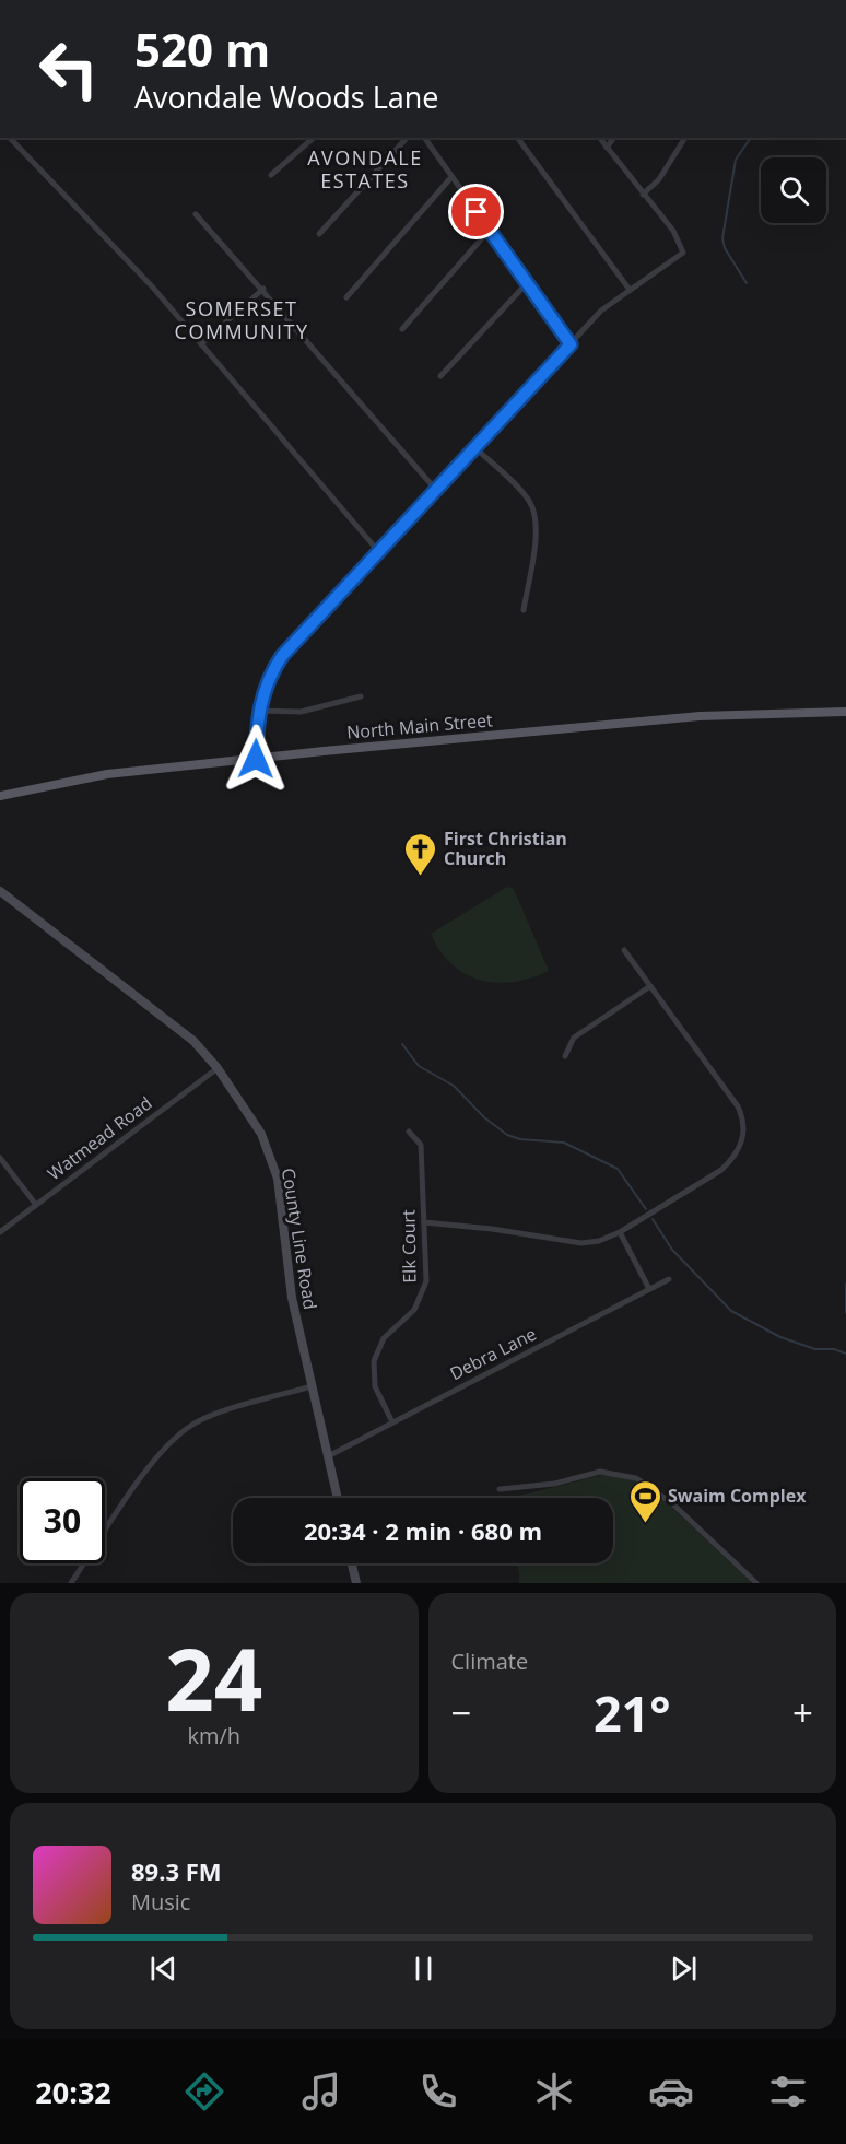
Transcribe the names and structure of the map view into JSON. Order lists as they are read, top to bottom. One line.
{"streets":{"main road":["North Main Street"],"street":["Watmead Road","County Line Road","Elk Court","Debra Lane"]},"crossings":[["Watmead Road","County Line Road"],["County Line Road","Debra Lane"],["Elk Court","Debra Lane"]],"districts":["AVONDALE ESTATES","SOMERSET COMMUNITY"],"places":{"church":["First Christian Church"],"sports":["Swaim Complex"]},"page":{"turn":["520 m","Avondale Woods Lane"],"limit":"30","trip":"20:34 · 2 min · 680 m","tile":[["24","km/h"],"Climate"],"heat":["−","21°","+"],"song":["89.3 FM","Music"],"tabs":"20:32"}}
